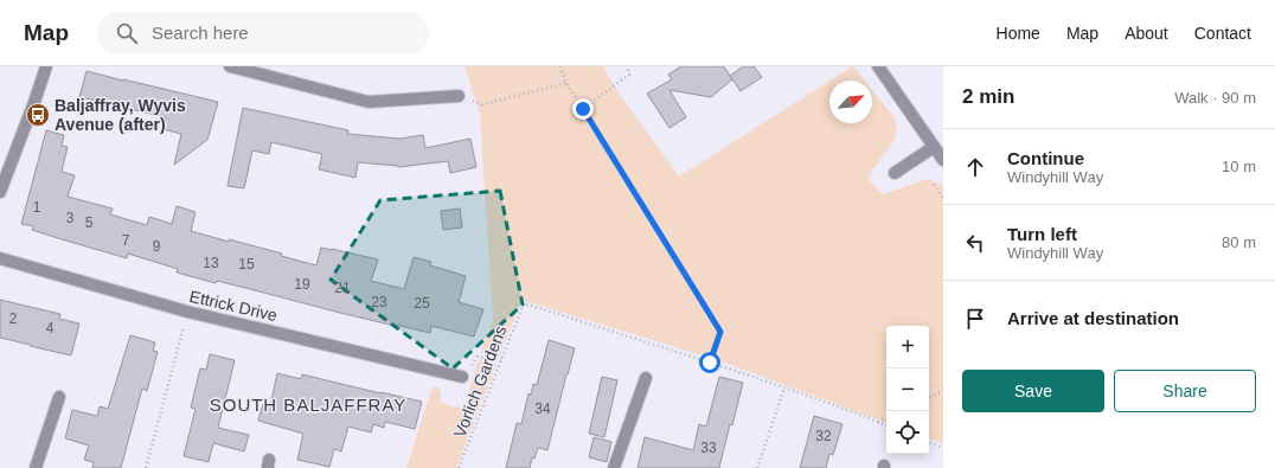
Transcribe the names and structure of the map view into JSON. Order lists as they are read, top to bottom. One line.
{"streets":{"street":["Ettrick Drive"],"path":["Vorlich Gardens"]},"districts":["SOUTH BALJAFFRAY"],"places":{"bus stop":["Baljaffray, Wyvis Avenue (after)"]},"house_numbers":["1","3","5","7","9","13","15","19","21","23","25","2","4","34","32","33"],"north":"top right","page":{"header":"Map","search":"Search here","nav":["Home","Map","About","Contact"],"heading":["2 min","Walk · 90 m"],"list":[["Continue","Windyhill Way","10 m"],["Turn left","Windyhill Way","80 m"],"Arrive at destination"],"map_buttons":["+","−"],"buttons":["Save","Share"]}}
